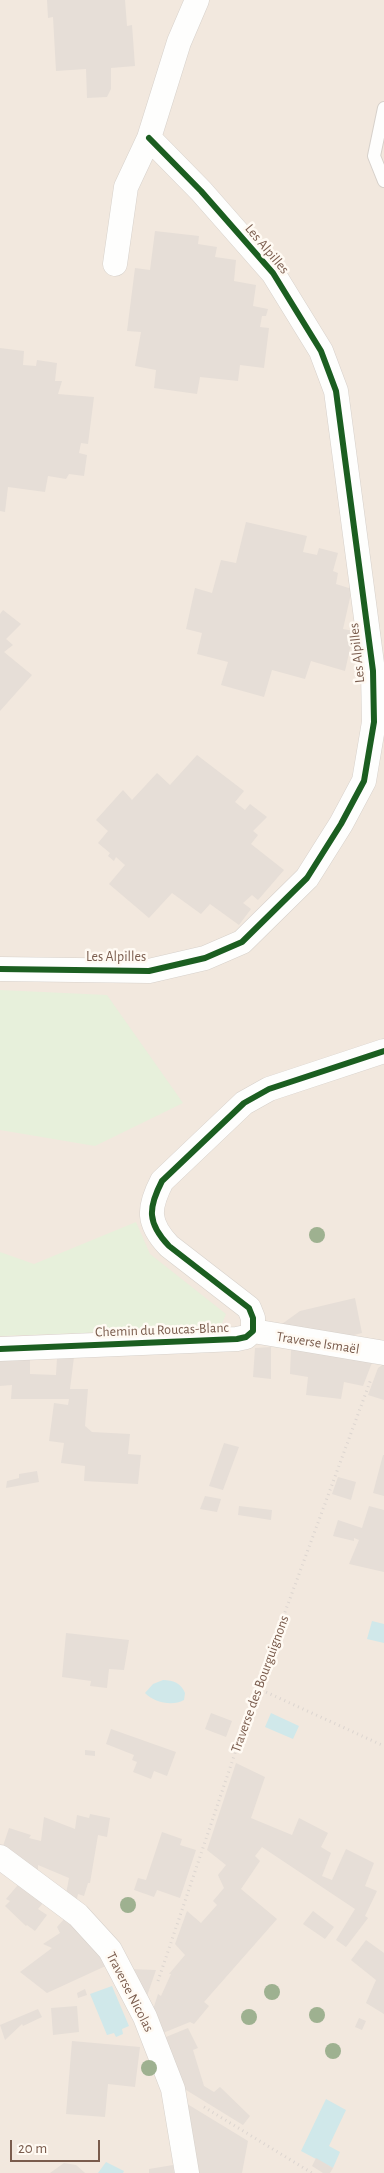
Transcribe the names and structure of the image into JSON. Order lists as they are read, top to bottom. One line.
{"streets":{"street":["Les Alpilles","Chemin du Roucas-Blanc","Traverse Ismaël","Traverse Nicolas"],"path":["Traverse des Bourguignons"]},"crossings":[["Chemin du Roucas-Blanc","Traverse Ismaël"],["Traverse Ismaël","Traverse des Bourguignons"],["Traverse des Bourguignons","Traverse Nicolas"]],"scale_bar":"20 m"}
